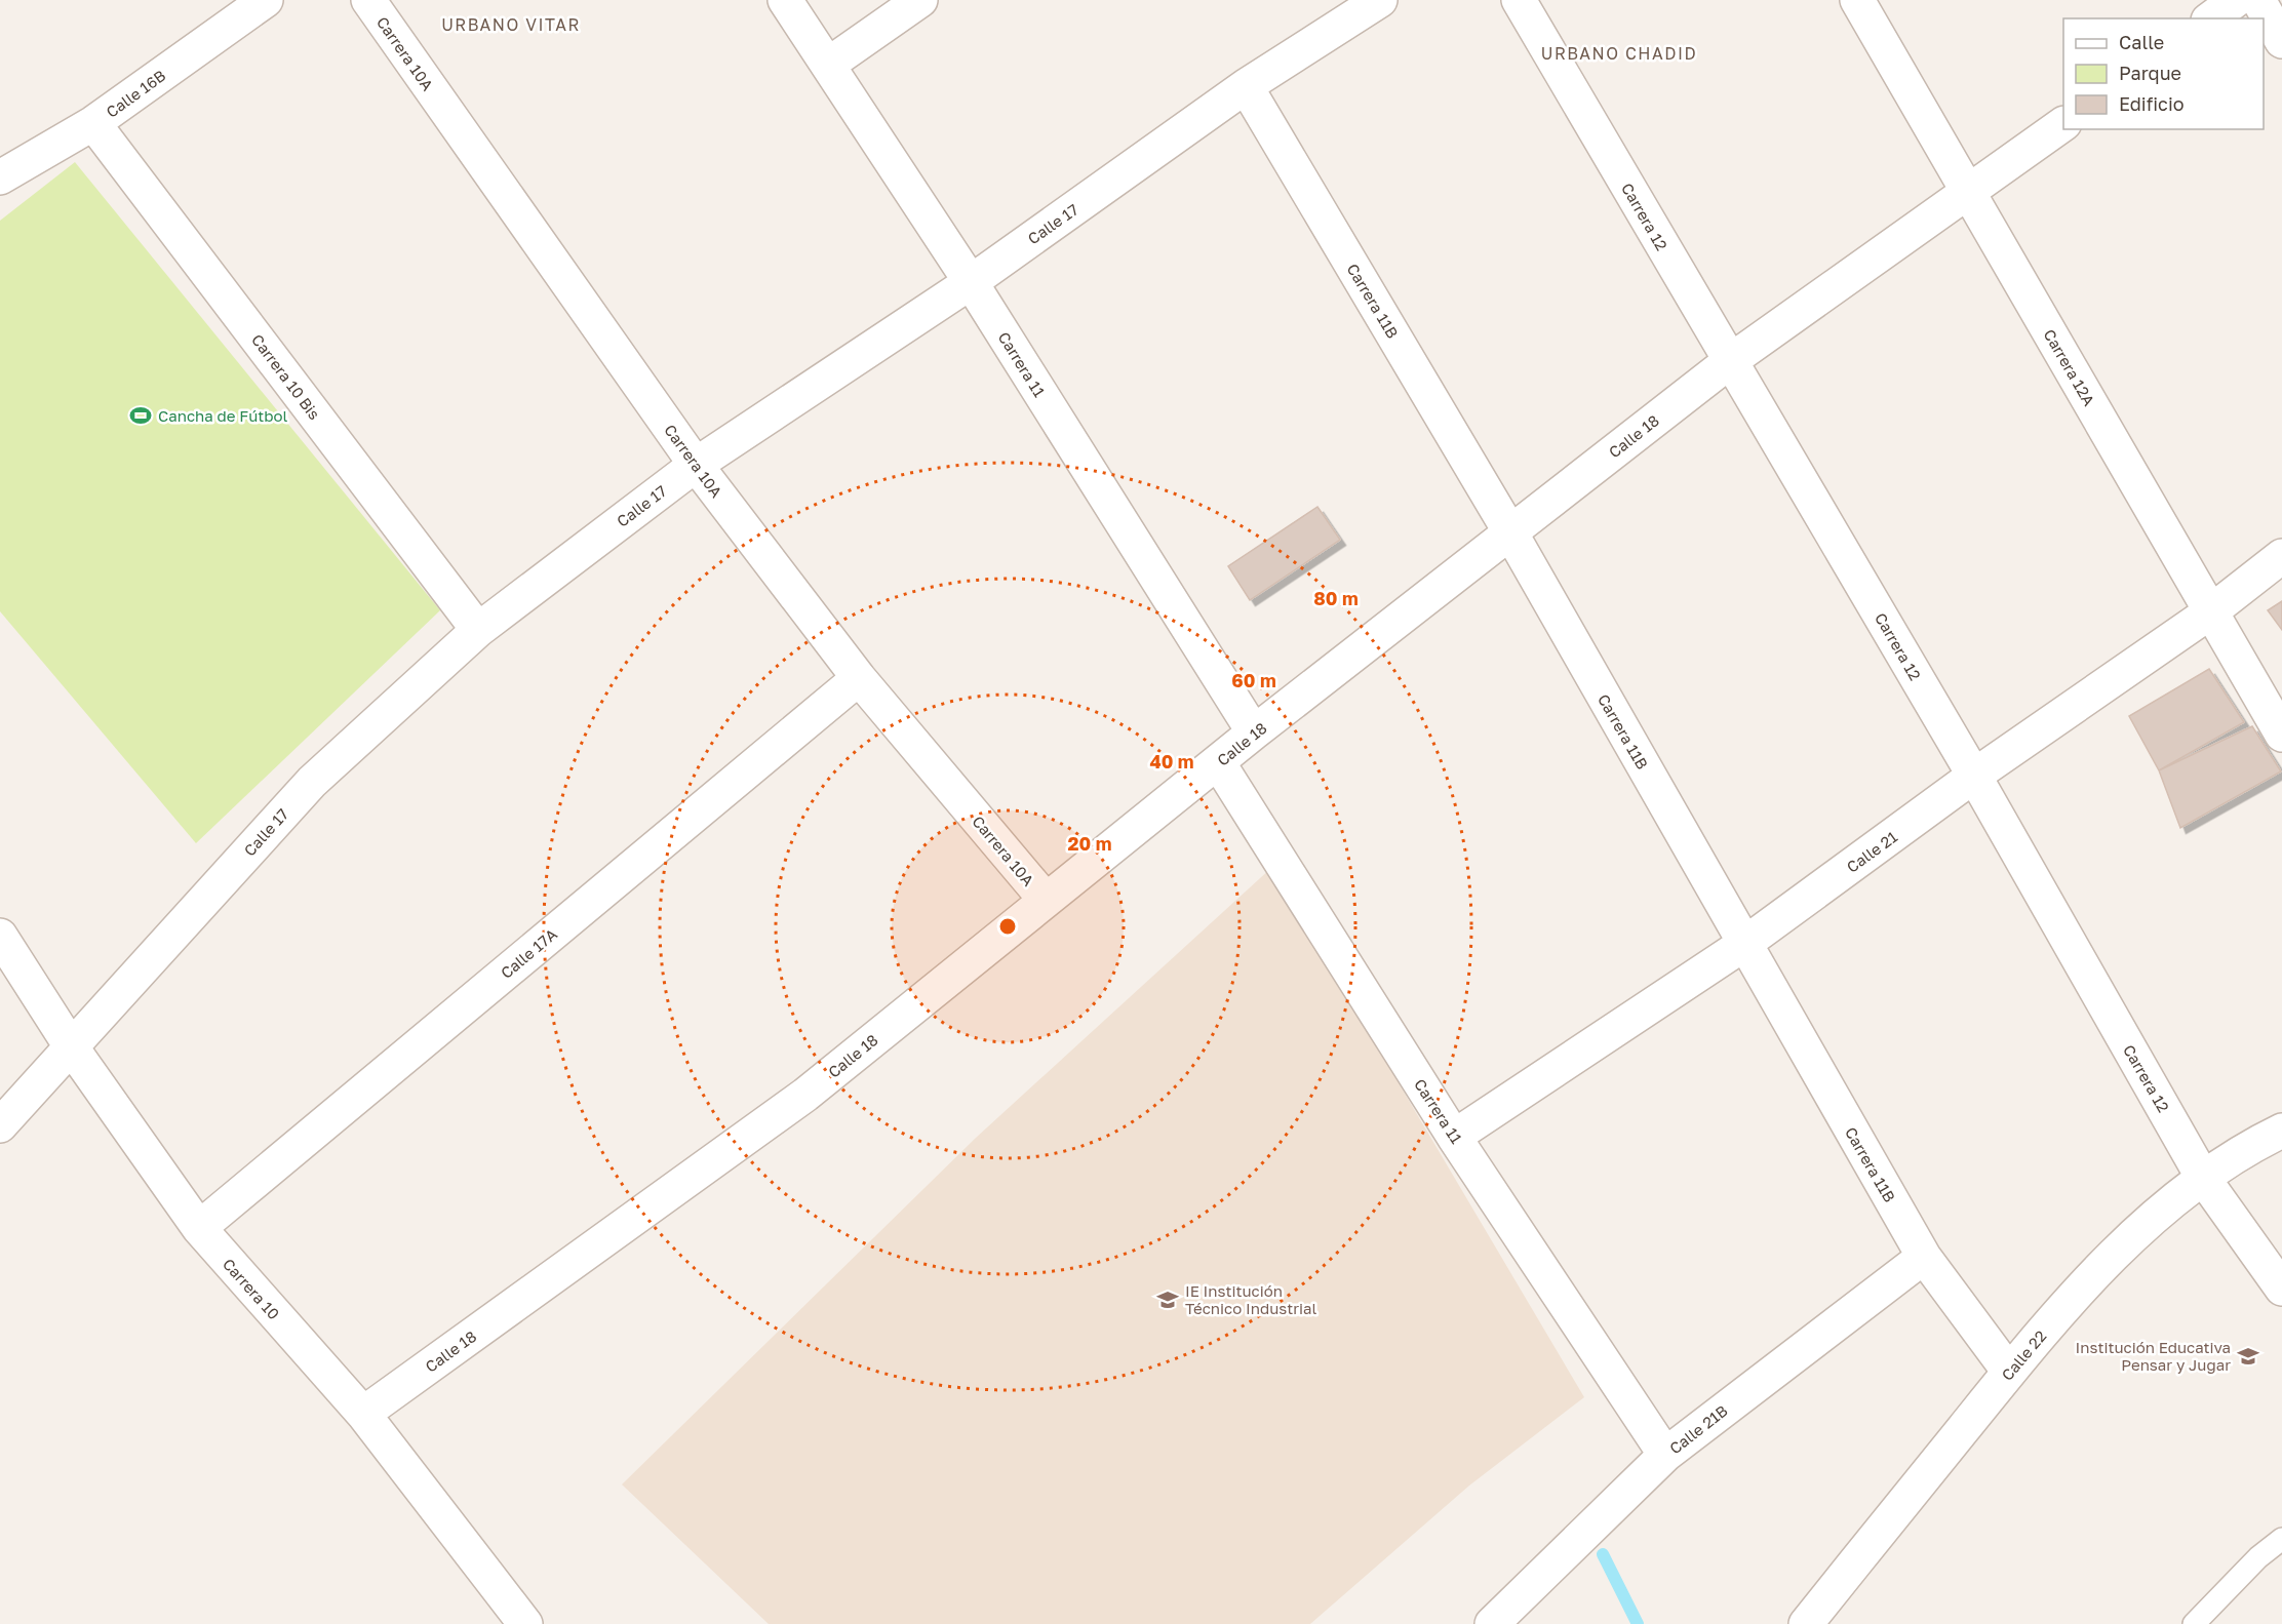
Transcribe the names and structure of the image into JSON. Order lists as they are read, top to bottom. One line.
{"streets":{"street":["Carrera 10A","Calle 16B","Carrera 12","Calle 17","Carrera 11B","Carrera 11","Carrera 12A","Carrera 10 Bis","Calle 18","Calle 21","Calle 17A","Carrera 10","Calle 22","Calle 21B"]},"crossings":[["Carrera 10A","Calle 17"],["Carrera 10A","Calle 18"],["Carrera 10A","Calle 17A"],["Calle 16B","Carrera 10 Bis"],["Carrera 12","Calle 18"],["Carrera 12","Calle 21"],["Carrera 12","Calle 22"],["Calle 17","Carrera 11B"],["Calle 17","Carrera 11"],["Calle 17","Carrera 10 Bis"],["Calle 17","Carrera 10"],["Carrera 11B","Calle 18"],["Carrera 11B","Calle 21"],["Carrera 11B","Calle 22"],["Carrera 11B","Calle 21B"],["Carrera 11","Calle 18"],["Carrera 11","Calle 21"],["Carrera 11","Calle 21B"],["Carrera 12A","Calle 18"],["Carrera 12A","Calle 21"],["Calle 18","Carrera 10"],["Calle 17A","Carrera 10"]],"districts":["URBANO VITAR","URBANO CHADID"],"places":{"sports":["Cancha de Fútbol"],"school or university":["IE Institución Técnico Industrial","Institución Educativa Pensar y Jugar"]},"legend":["Calle","Parque","Edificio"],"rings":["80 m","60 m","40 m","20 m"]}
